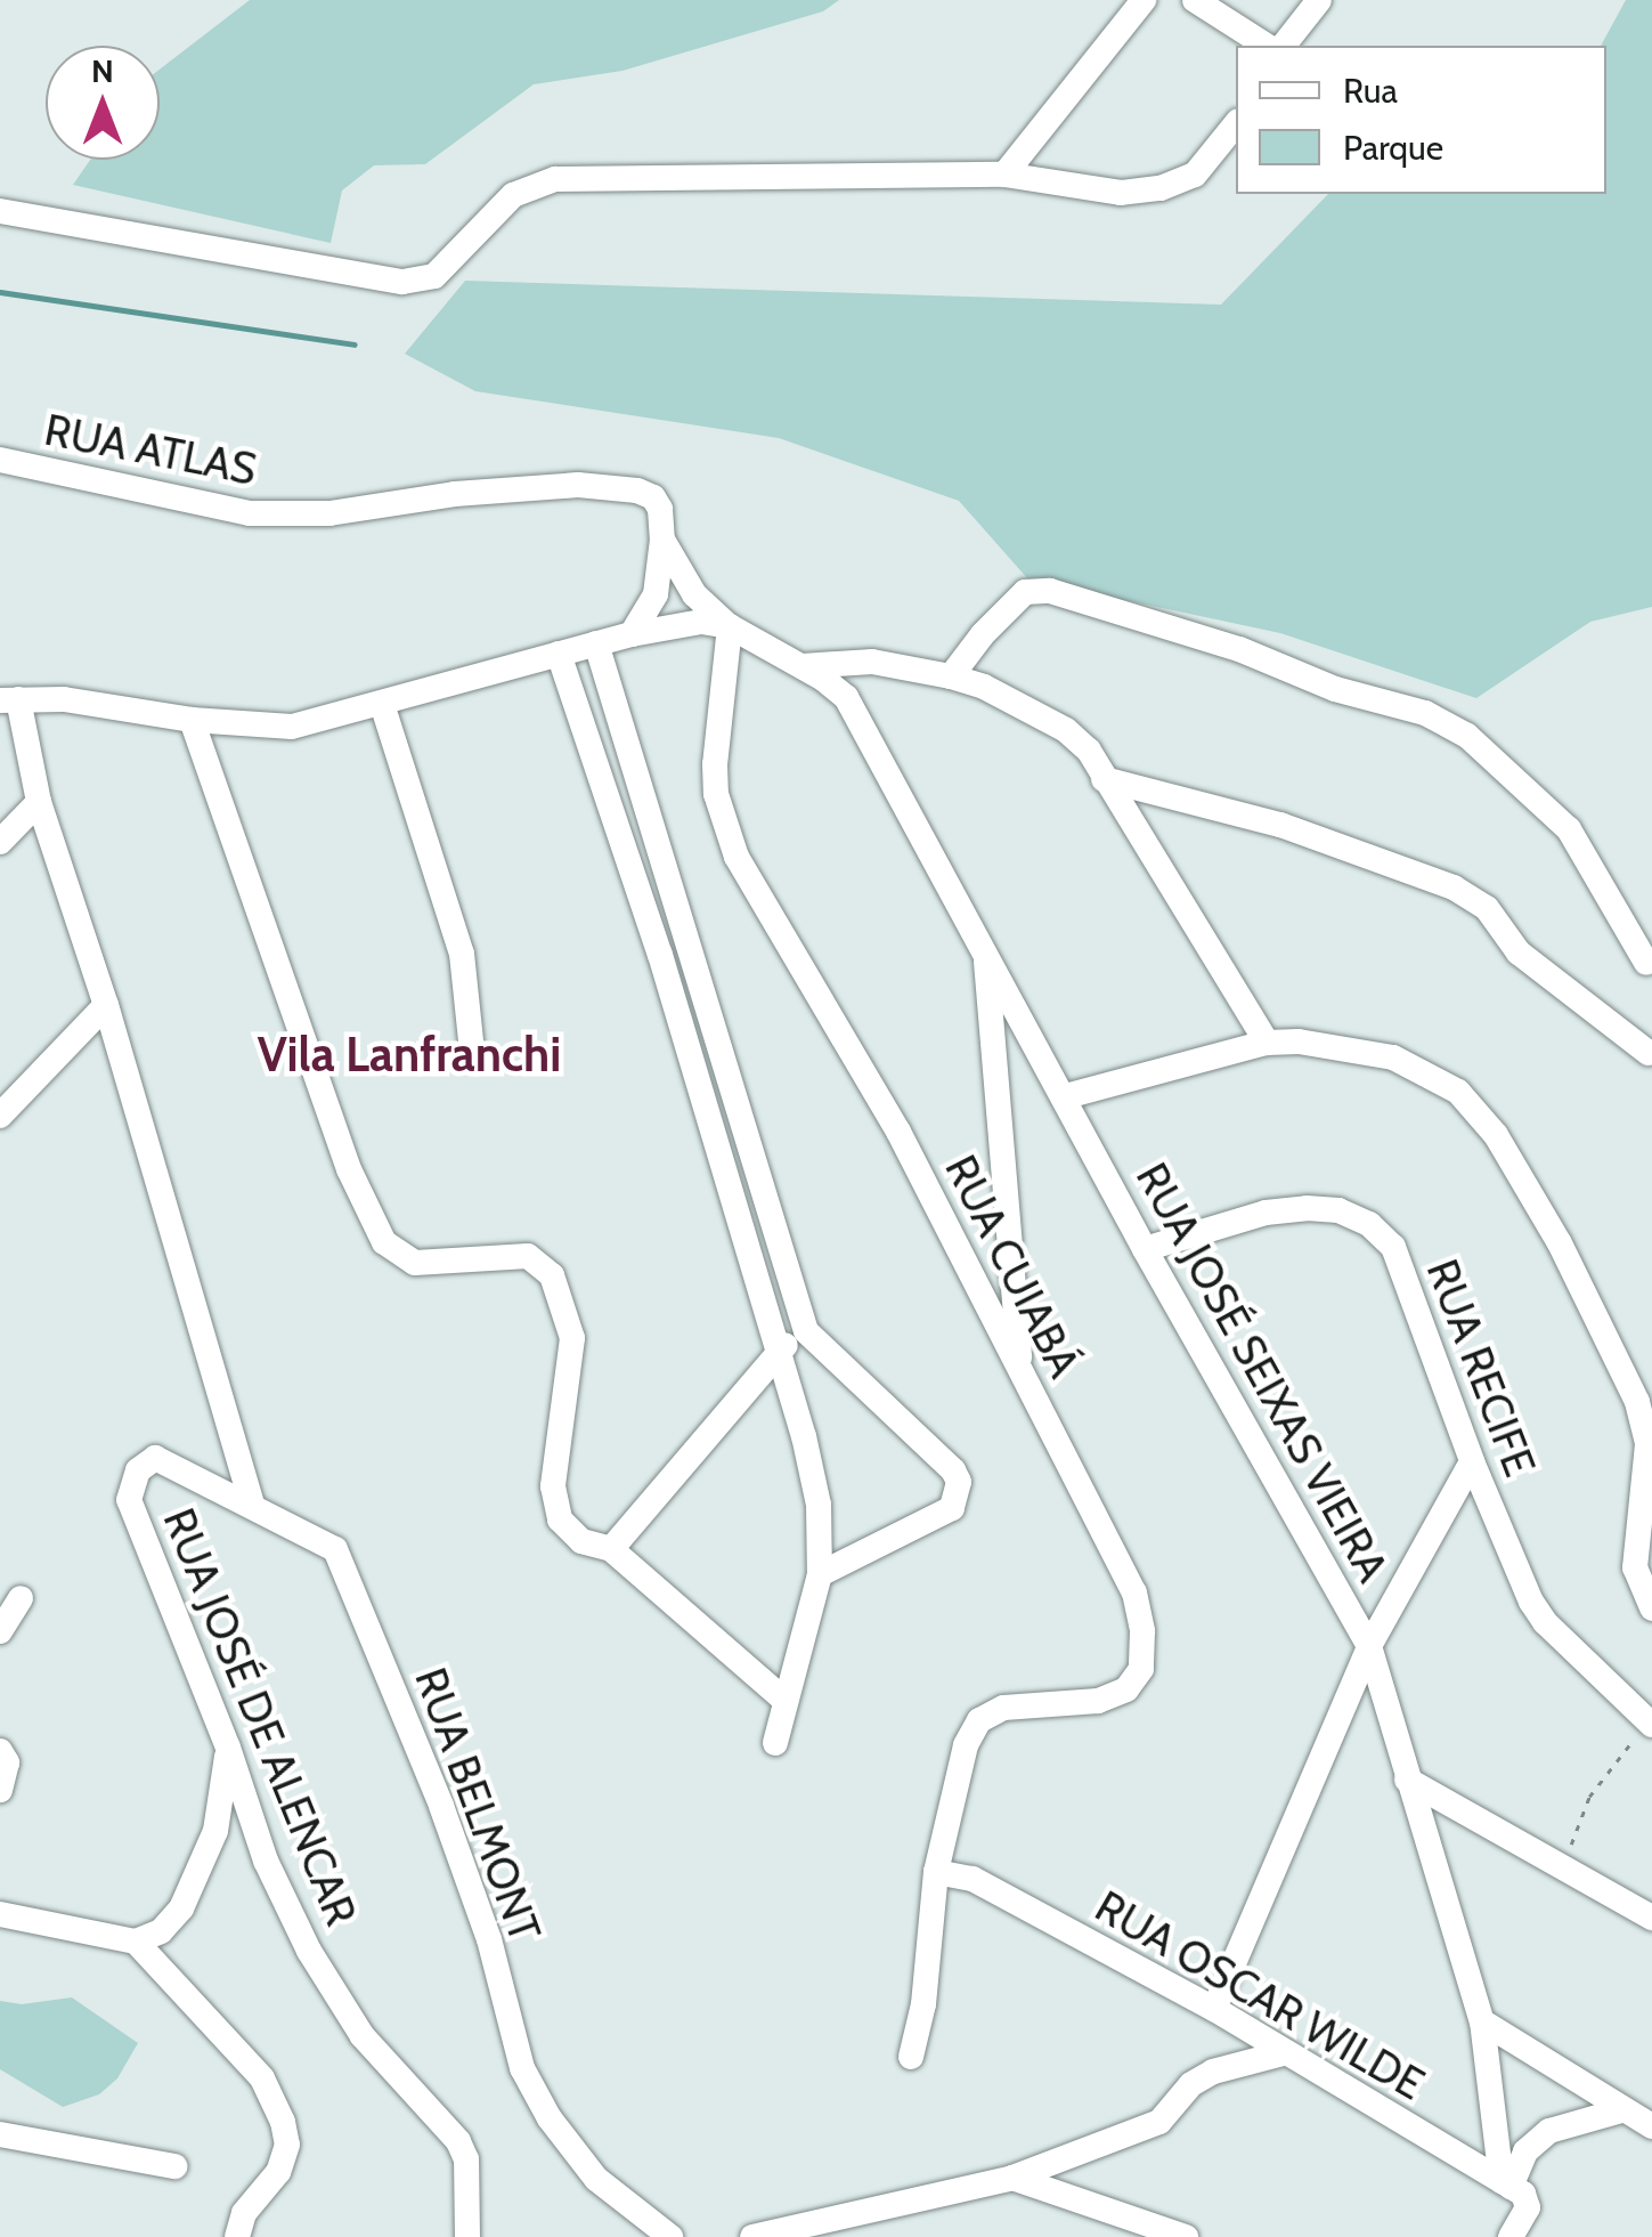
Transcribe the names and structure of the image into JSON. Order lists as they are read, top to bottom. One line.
{"streets":{"street":["RUA ATLAS","RUA CUIABÁ","RUA RECIFE","RUA JOSÉ SEIXAS VIEIRA","RUA JOSÉ DE ALENCAR","RUA BELMONT","RUA OSCAR WILDE"]},"crossings":[["RUA CUIABÁ","RUA JOSÉ SEIXAS VIEIRA"],["RUA CUIABÁ","RUA OSCAR WILDE"],["RUA RECIFE","RUA JOSÉ SEIXAS VIEIRA"],["RUA JOSÉ SEIXAS VIEIRA","RUA OSCAR WILDE"],["RUA JOSÉ DE ALENCAR","RUA BELMONT"]],"districts":["Vila Lanfranchi"],"legend":["Rua","Parque"],"north":"top"}
